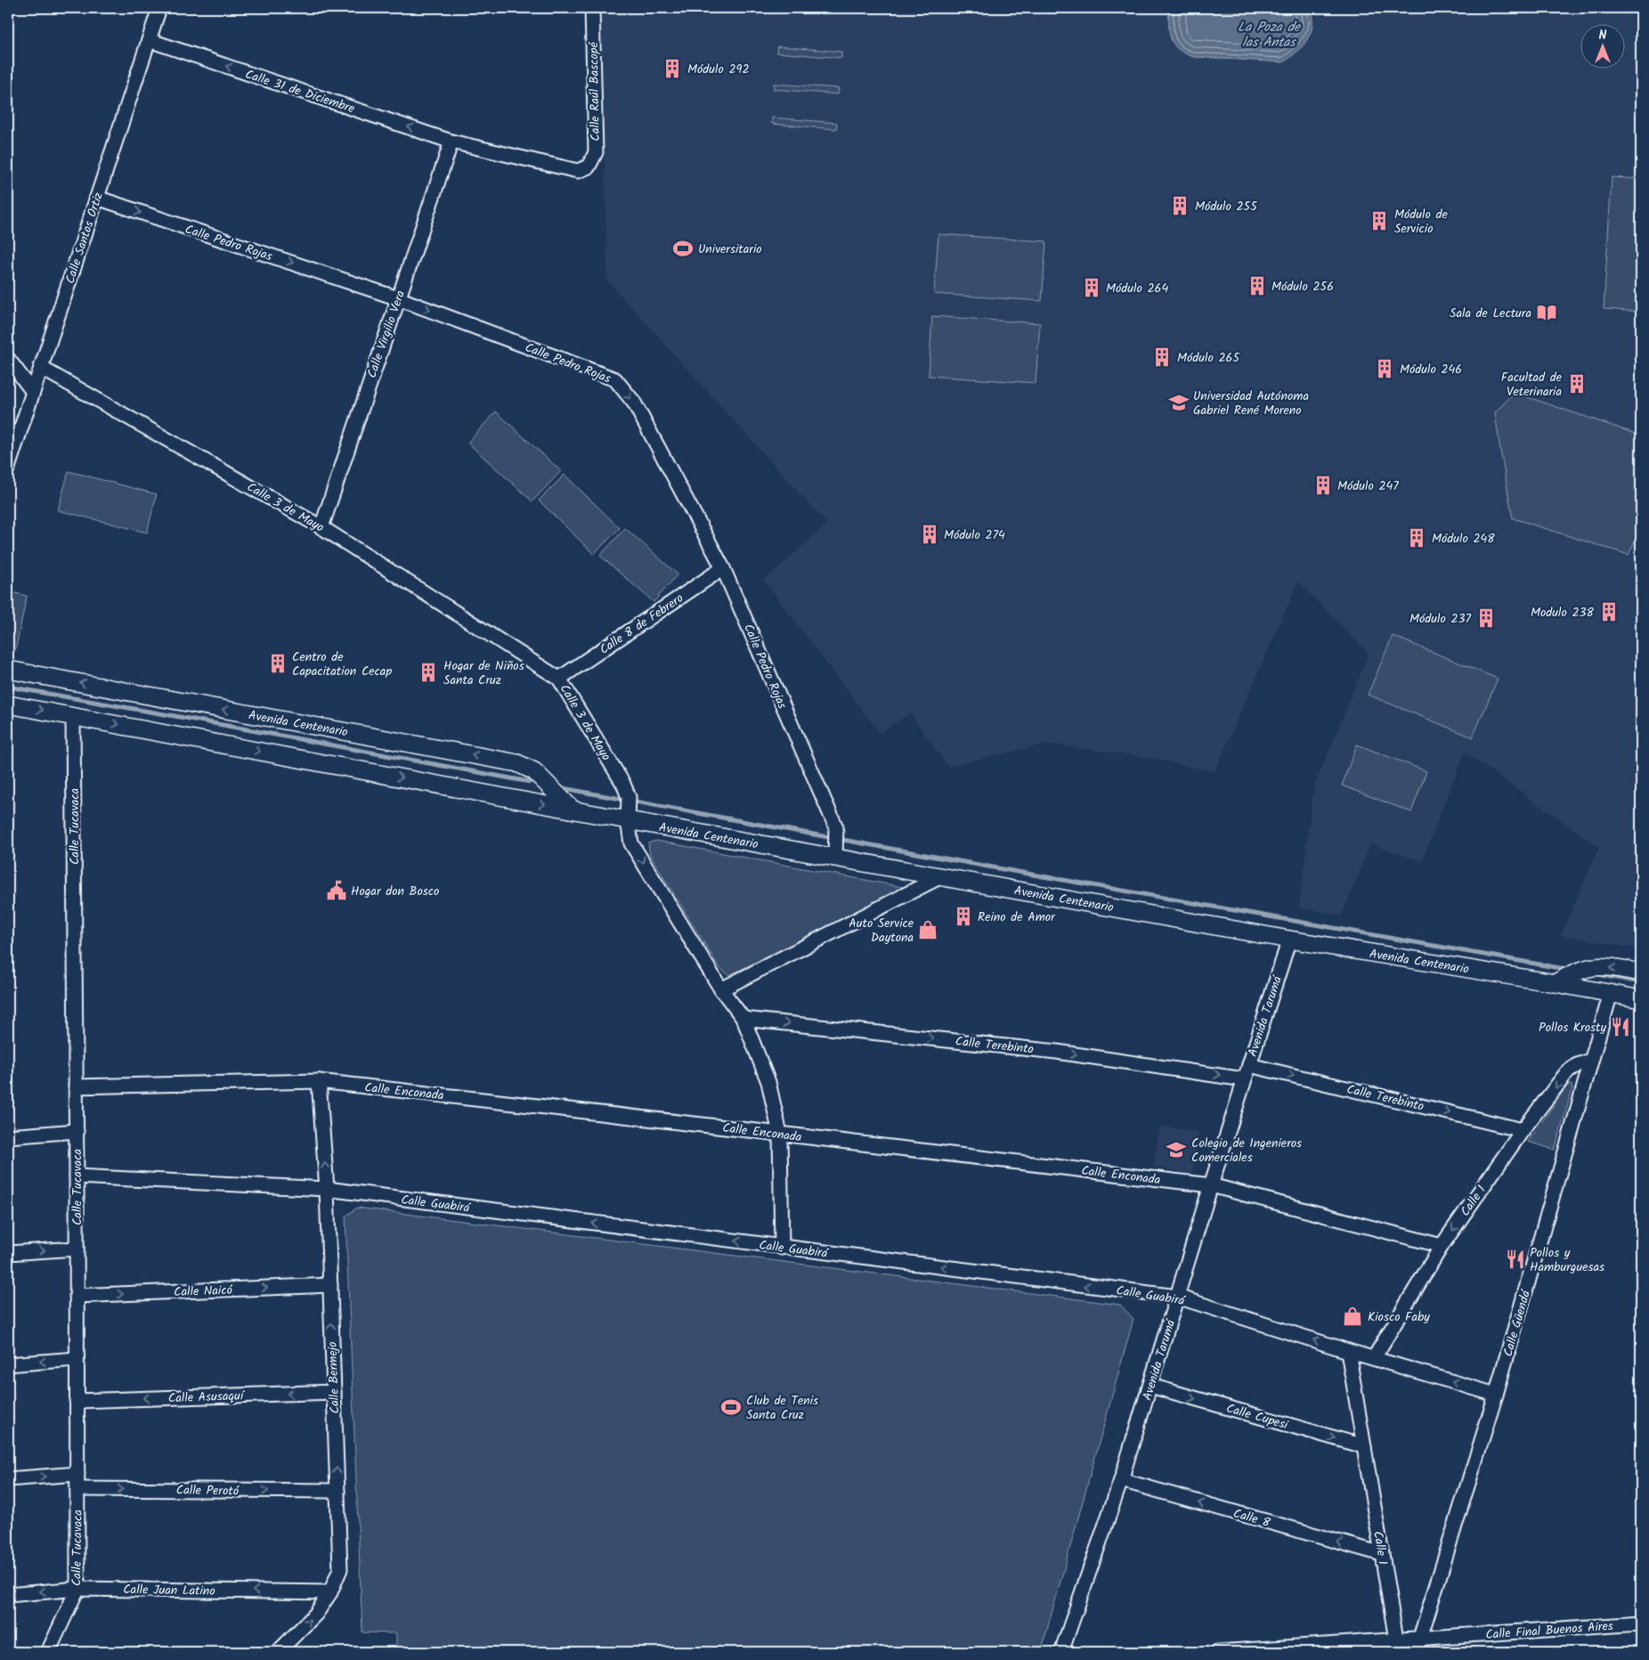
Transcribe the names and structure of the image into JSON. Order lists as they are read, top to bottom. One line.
{"streets":{"street":["Calle 31 de Diciembre","Calle Raúl Bascopé","Calle Santos Ortiz","Calle Pedro Rojas","Calle Virgilio Vera","Calle 3 de Mayo","Calle 8 de Febrero","Avenida Centenario","Calle Tucavaca","Avenida Tarumá","Calle Terebinto","Calle Enconada","Calle 1","Calle Guabirá","Calle Naicó","Calle Güendá","Calle Bermejo","Calle Asusaquí","Calle Cupesi","Calle Perotó","Calle 8","Calle Juan Latino","Calle Final Buenos Aires"]},"crossings":[["Calle 31 de Diciembre","Calle Raúl Bascopé"],["Calle 31 de Diciembre","Calle Santos Ortiz"],["Calle 31 de Diciembre","Calle Virgilio Vera"],["Calle Raúl Bascopé","Calle Virgilio Vera"],["Calle Santos Ortiz","Calle Pedro Rojas"],["Calle Santos Ortiz","Calle 3 de Mayo"],["Calle Pedro Rojas","Calle Virgilio Vera"],["Calle Pedro Rojas","Calle 8 de Febrero"],["Calle Pedro Rojas","Avenida Centenario"],["Calle Virgilio Vera","Calle 3 de Mayo"],["Calle 3 de Mayo","Calle 8 de Febrero"],["Calle 3 de Mayo","Avenida Centenario"],["Calle 3 de Mayo","Calle Terebinto"],["Calle 3 de Mayo","Calle Enconada"],["Calle 3 de Mayo","Calle Guabirá"],["Avenida Centenario","Calle Tucavaca"],["Avenida Centenario","Avenida Tarumá"],["Avenida Centenario","Calle Güendá"],["Calle Tucavaca","Calle Enconada"],["Calle Tucavaca","Calle Guabirá"],["Calle Tucavaca","Calle Naicó"],["Calle Tucavaca","Calle Asusaquí"],["Calle Tucavaca","Calle Perotó"],["Calle Tucavaca","Calle Juan Latino"],["Avenida Tarumá","Calle Terebinto"],["Avenida Tarumá","Calle Enconada"],["Avenida Tarumá","Calle Guabirá"],["Avenida Tarumá","Calle Cupesi"],["Avenida Tarumá","Calle 8"],["Calle Terebinto","Calle 1"],["Calle Enconada","Calle 1"],["Calle Enconada","Calle Bermejo"],["Calle 1","Calle Guabirá"],["Calle 1","Calle Güendá"],["Calle 1","Calle Cupesi"],["Calle 1","Calle 8"],["Calle 1","Calle Final Buenos Aires"],["Calle Guabirá","Calle Güendá"],["Calle Guabirá","Calle Bermejo"],["Calle Naicó","Calle Bermejo"],["Calle Güendá","Calle Final Buenos Aires"],["Calle Bermejo","Calle Asusaquí"],["Calle Bermejo","Calle Perotó"],["Calle Bermejo","Calle Juan Latino"]],"one_way":["Calle 31 de Diciembre","Calle Pedro Rojas","Calle Terebinto","Calle 1","Calle Guabirá","Calle Naicó","Calle Bermejo","Calle Asusaquí","Calle Cupesi","Calle Perotó","Calle 8","Calle Juan Latino"],"water":["La Poza de las Antas"],"places":{"building":["Módulo 292","Módulo 255","Módulo de Servicio","Módulo 256","Módulo 264","Módulo 265","Módulo 246","Facultad de Veterinaria","Módulo 247","Módulo 274","Módulo 248","Modulo 238","Módulo 237","Centro de Capacitation Cecap","Hogar de Niños Santa Cruz","Reino de Amor"],"sports":["Universitario","Club de Tenis Santa Cruz"],"library":["Sala de Lectura"],"school or university":["Universidad Autónoma Gabriel René Moreno","Colegio de Ingenieros Comerciales"],"public building":["Hogar don Bosco"],"shop":["Auto Service Daytona","Kiosco Faby"],"restaurant":["Pollos Krosty","Pollos y Hamburguesas"]},"north":"top"}
